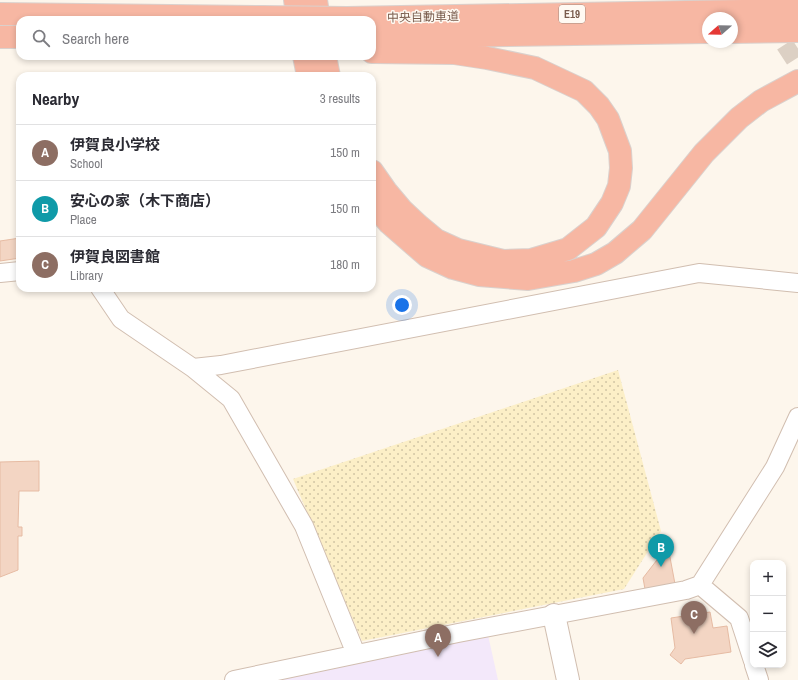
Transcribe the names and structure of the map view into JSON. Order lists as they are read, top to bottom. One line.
{"streets":{"highway":["E19","中央自動車道"]},"north":"left","page":{"search":"Search here","heading":["Nearby","3 results"],"list":[{"mark":"A","name":"伊賀良小学校","note":"School","value":"150 m"},{"mark":"B","name":"安心の家（木下商店）","note":"Place","value":"150 m"},{"mark":"C","name":"伊賀良図書館","note":"Library","value":"180 m"}],"pins":["B","C","A"],"map_buttons":["+","−"]}}
